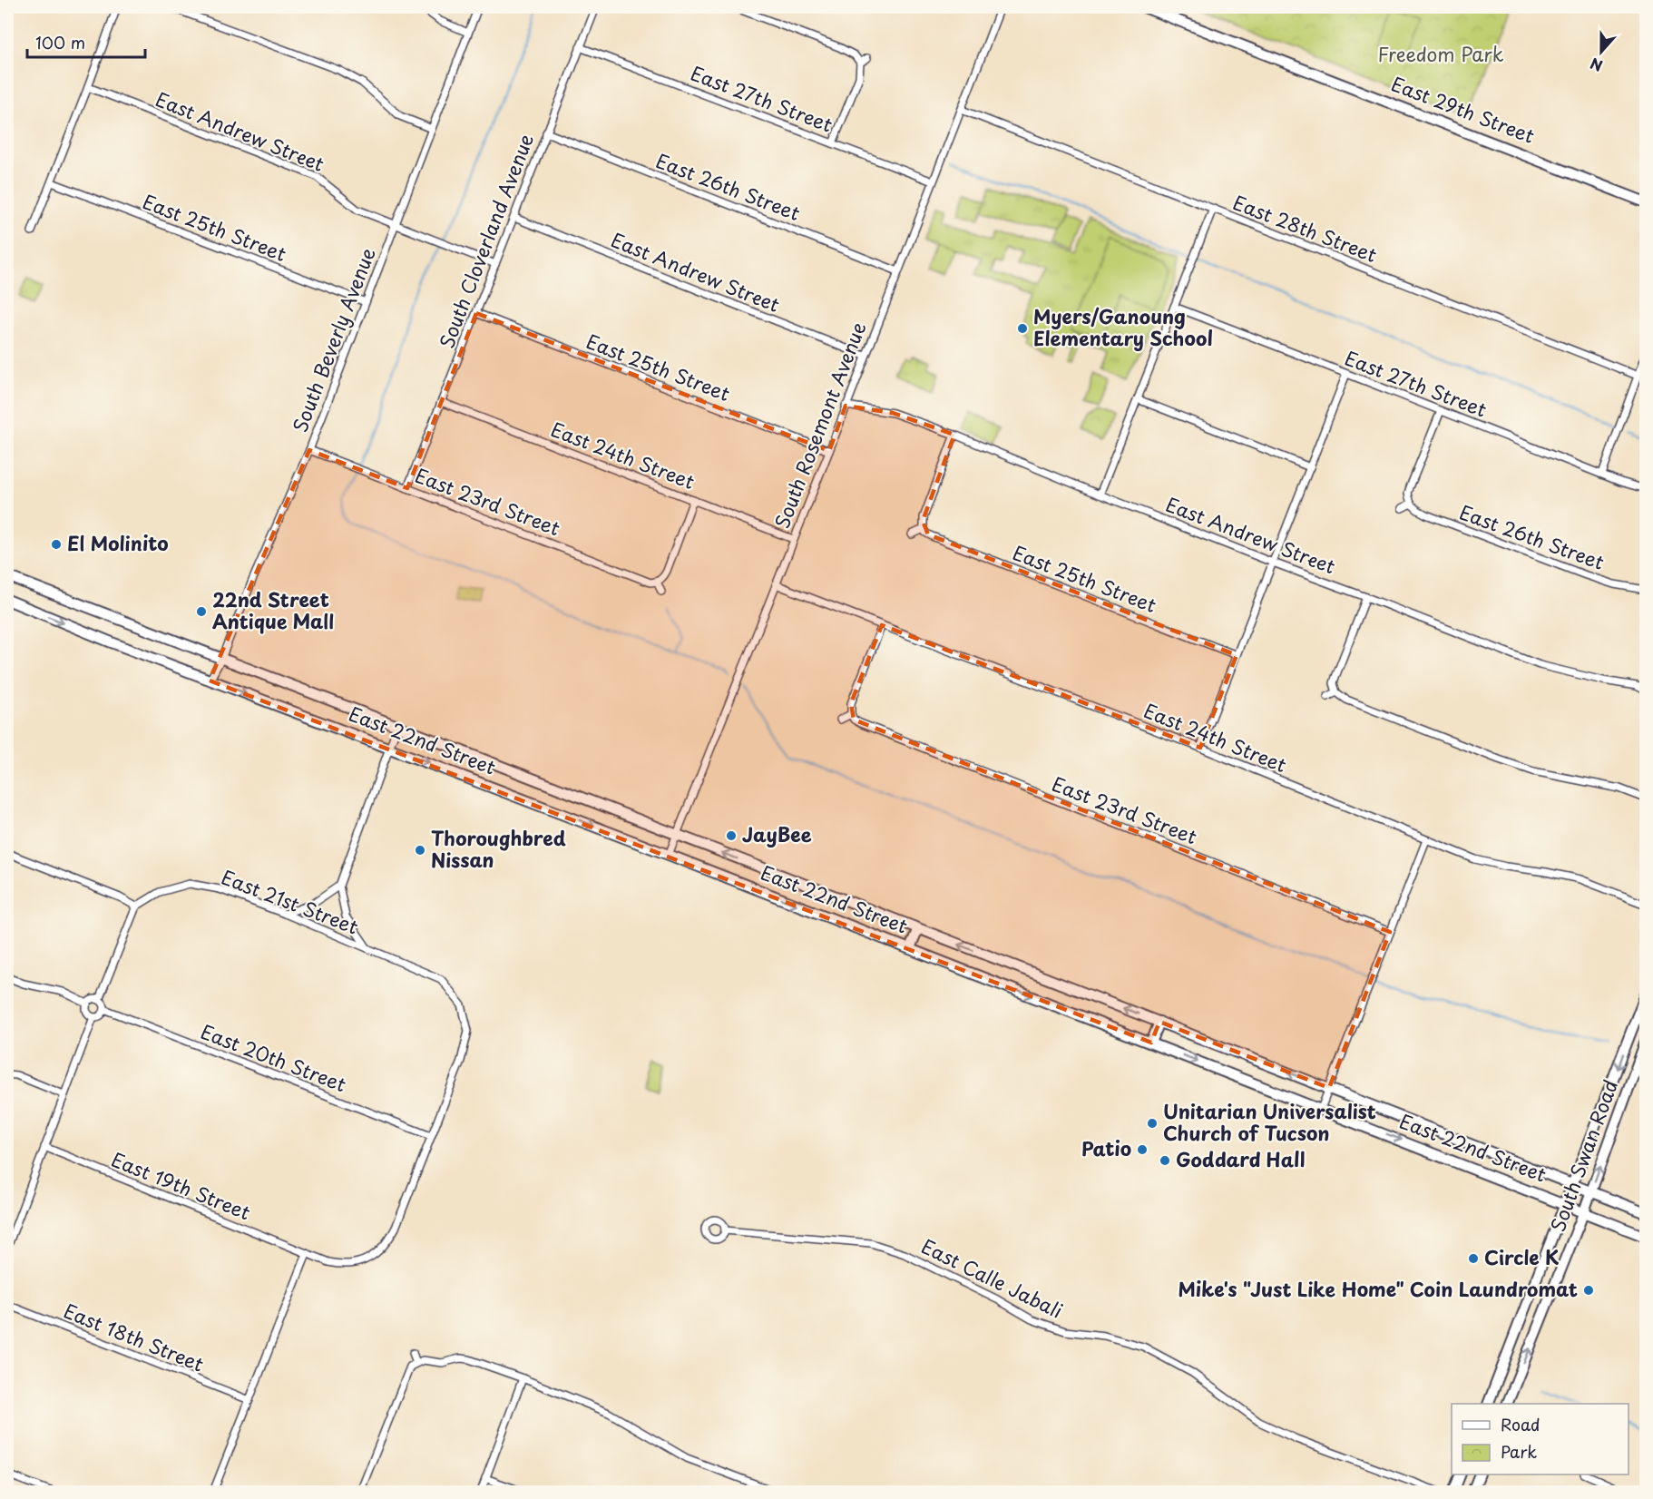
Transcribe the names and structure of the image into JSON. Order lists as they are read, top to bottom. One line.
{"streets":{"main road":["East 29th Street","East 22nd Street","South Swan Road"],"street":["East 27th Street","East Andrew Street","East 26th Street","East 25th Street","East 28th Street","South Cloverland Avenue","South Beverly Avenue","South Rosemont Avenue","East 24th Street","East 23rd Street","East 21st Street","East 20th Street","East 19th Street","East Calle Jabali","East 18th Street"]},"crossings":[["East 27th Street","South Cloverland Avenue"],["East 27th Street","South Rosemont Avenue"],["East Andrew Street","South Cloverland Avenue"],["East Andrew Street","South Beverly Avenue"],["East Andrew Street","South Rosemont Avenue"],["East 26th Street","South Cloverland Avenue"],["East 26th Street","South Rosemont Avenue"],["East 25th Street","South Cloverland Avenue"],["East 25th Street","South Beverly Avenue"],["East 25th Street","South Rosemont Avenue"],["East 28th Street","South Rosemont Avenue"],["South Cloverland Avenue","East 24th Street"],["South Cloverland Avenue","East 23rd Street"],["South Beverly Avenue","East 23rd Street"],["South Beverly Avenue","East 22nd Street"],["South Rosemont Avenue","East 24th Street"],["South Rosemont Avenue","East 22nd Street"],["East 22nd Street","South Swan Road"],["East 21st Street","East 19th Street"],["East 20th Street","East 19th Street"]],"parks":["Freedom Park"],"places":["Myers/Ganoung Elementary School","El Molinito","22nd Street Antique Mall","JayBee","Thoroughbred Nissan","Unitarian Universalist Church of Tucson","Patio","Goddard Hall","Circle K","Mike's \"Just Like Home\" Coin Laundromat"],"legend":["Road","Park"],"scale_bar":"100 m","north":"bottom"}
